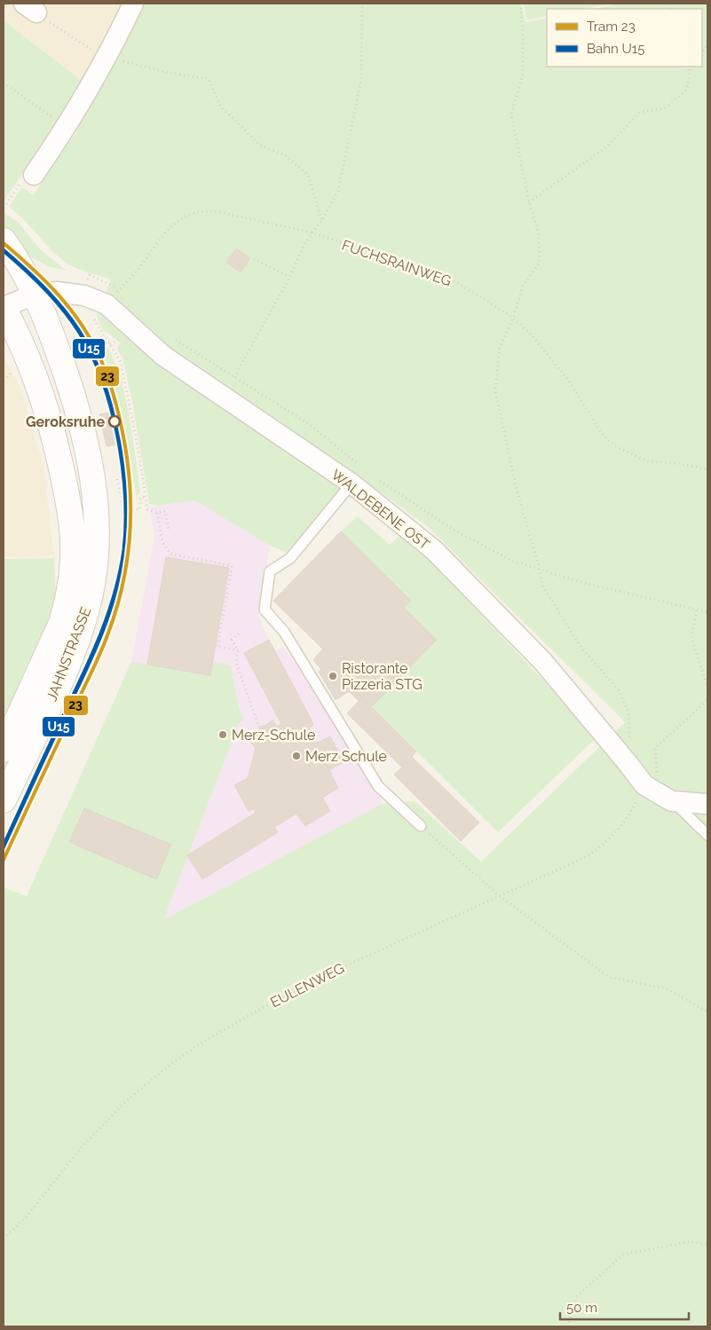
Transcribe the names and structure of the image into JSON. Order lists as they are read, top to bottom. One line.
{"streets":{"main road":["JAHNSTRASSE"],"street":["WALDEBENE OST"],"path":["FUCHSRAINWEG","EULENWEG"]},"crossings":[["FUCHSRAINWEG","WALDEBENE OST"],["WALDEBENE OST","JAHNSTRASSE"],["WALDEBENE OST","EULENWEG"]],"places":["Geroksruhe","Ristorante Pizzeria STG","Merz-Schule","Merz Schule"],"lines":["tram line 23","rail line U15"],"legend":["Tram 23","Bahn U15"],"scale_bar":"50 m"}
